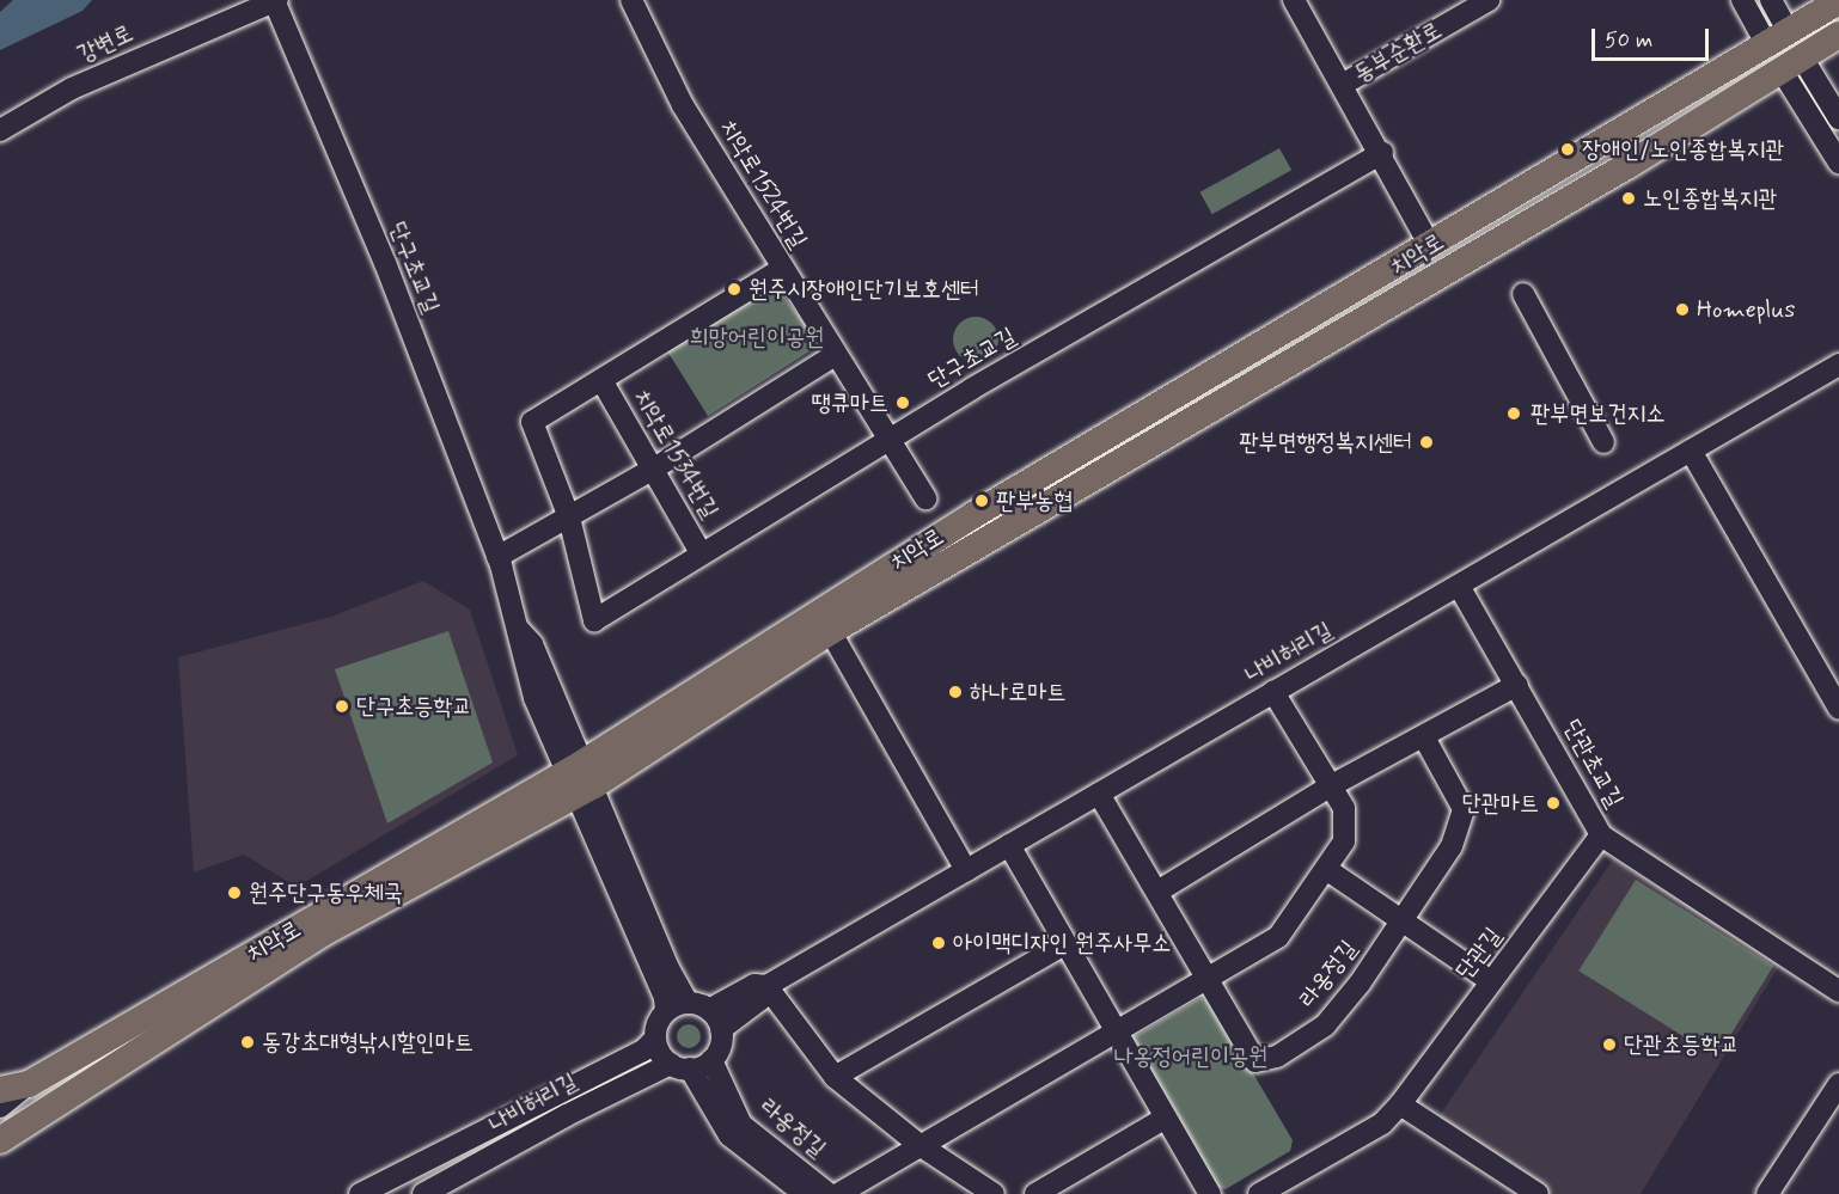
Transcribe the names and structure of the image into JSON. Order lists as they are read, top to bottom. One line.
{"streets":{"main road":["치악로"],"street":["강변로","동부순환로","치악로1524번길","단구초교길","치악로1534번길","나비허리길","단관초교길","단관길","라옹정길"]},"crossings":[["강변로","단구초교길"],["치악로1524번길","단구초교길"],["치악로","단구초교길"],["단구초교길","치악로1534번길"],["나비허리길","단관초교길"],["나비허리길","라옹정길"],["단관초교길","단관길"]],"parks":["희망어린이공원","나옹정어린이공원"],"places":["장애인/노인종합복지관","노인종합복지관","원주시장애인단기보호센터","Homeplus","땡큐마트","판부면보건지소","판부면행정복지센터","판부농협","하나로마트","단구초등학교","단관마트","원주단구동우체국","아이맥디자인 원주사무소","동강초대형낚시할인마트","단관초등학교"],"scale_bar":"50 m"}
